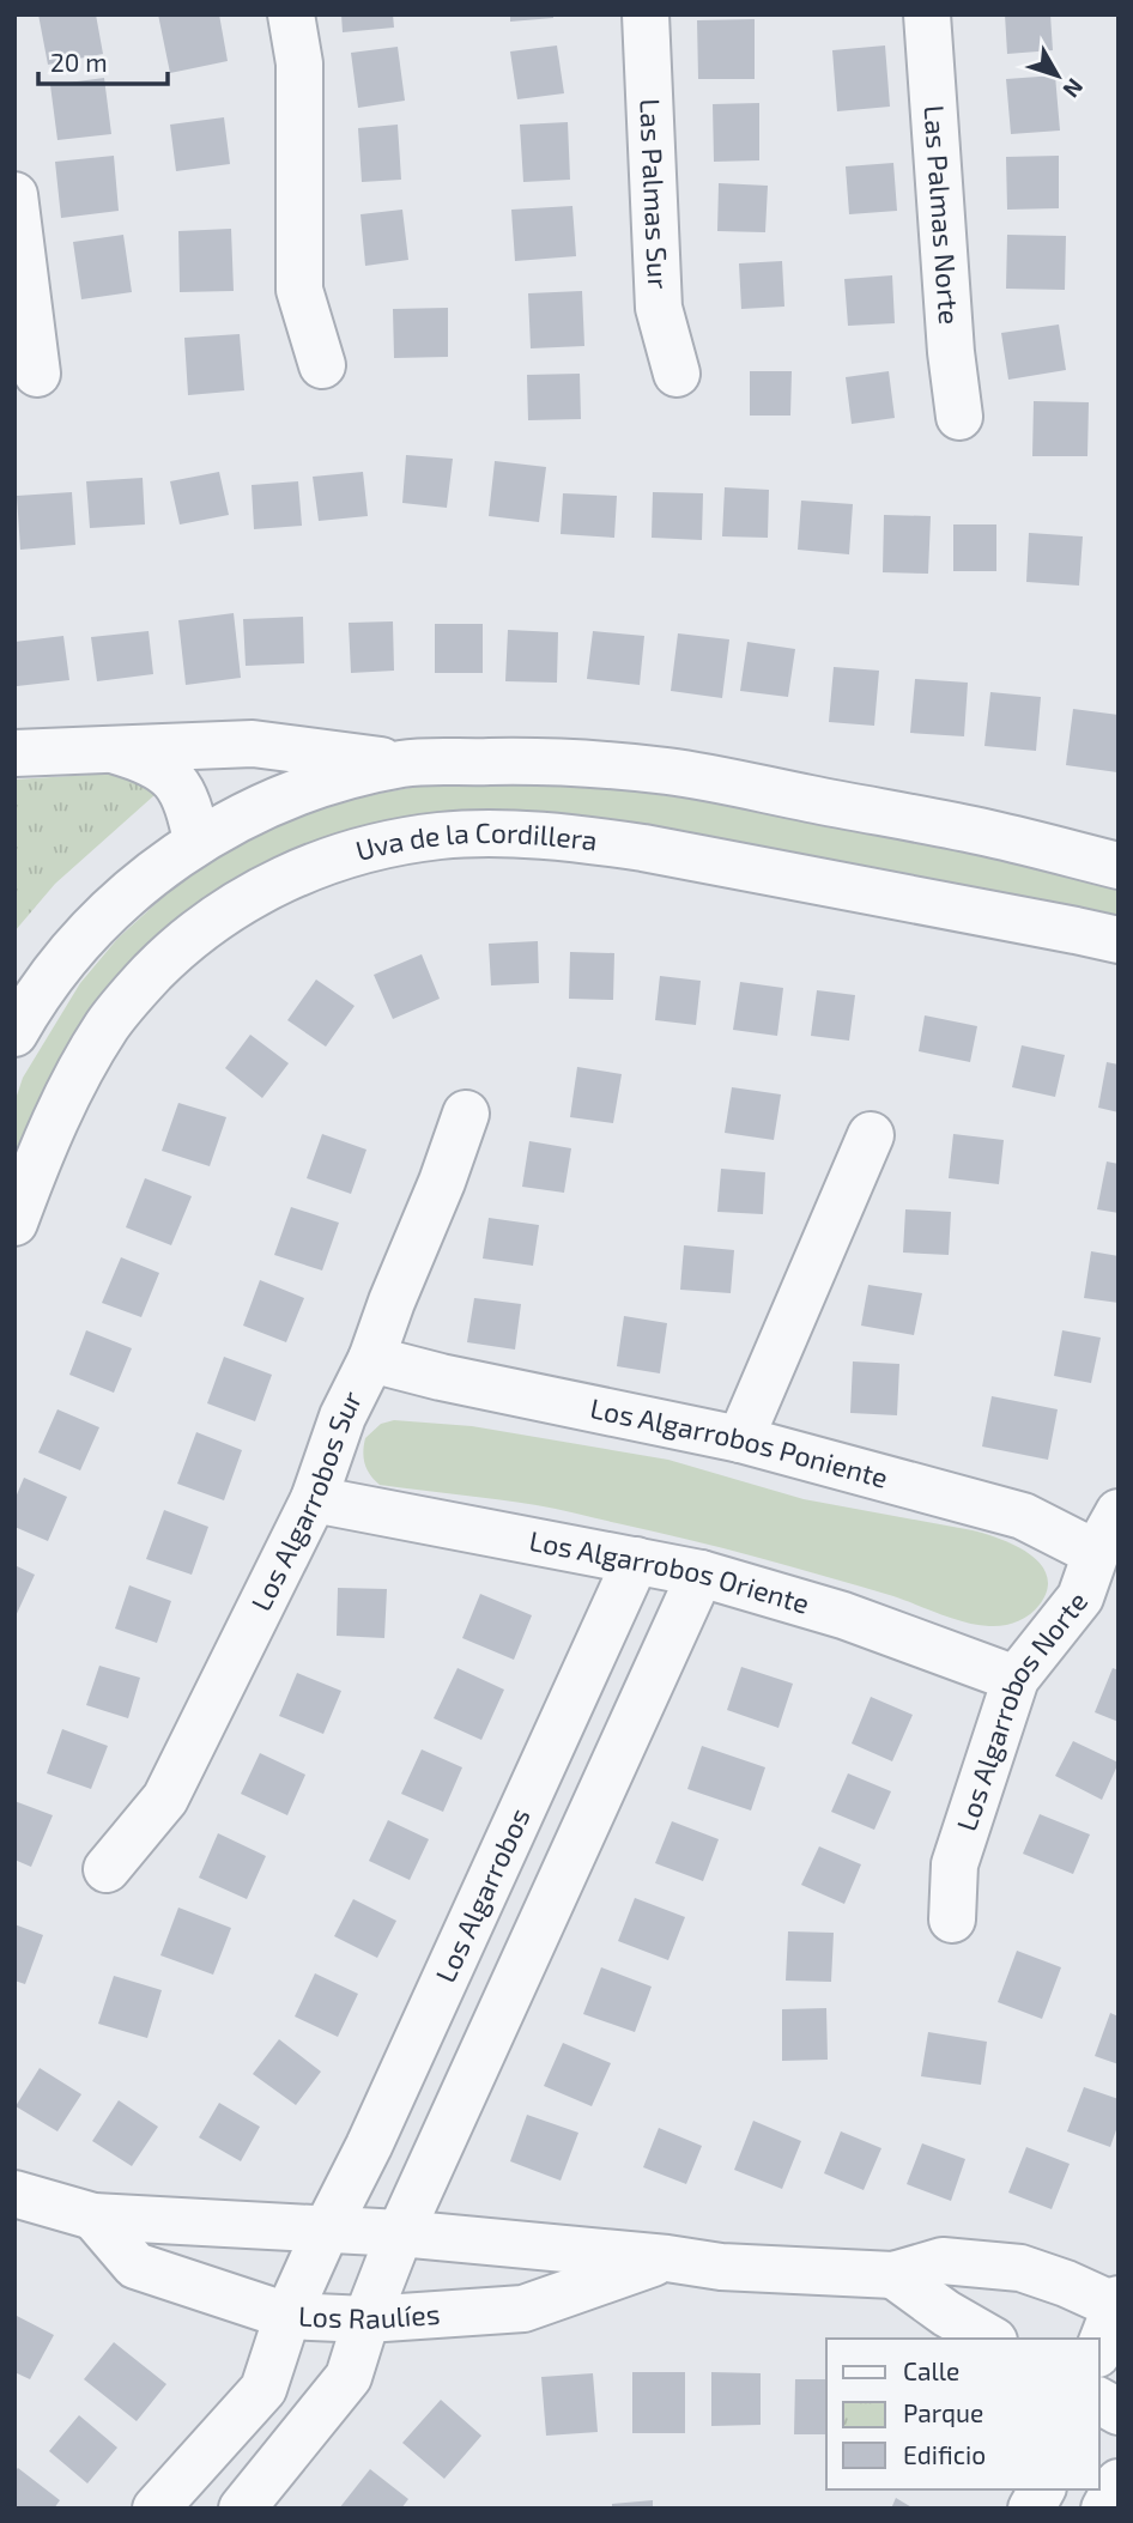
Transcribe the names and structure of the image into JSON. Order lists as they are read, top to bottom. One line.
{"streets":{"street":["Las Palmas Sur","Las Palmas Norte","Uva de la Cordillera","Los Algarrobos Poniente","Los Algarrobos Sur","Los Algarrobos Oriente","Los Algarrobos Norte","Los Algarrobos","Los Raulíes"]},"crossings":[["Los Algarrobos Poniente","Los Algarrobos Sur"],["Los Algarrobos Poniente","Los Algarrobos Norte"],["Los Algarrobos Sur","Los Algarrobos Oriente"],["Los Algarrobos Oriente","Los Algarrobos Norte"],["Los Algarrobos Oriente","Los Algarrobos"],["Los Algarrobos","Los Raulíes"]],"legend":["Calle","Parque","Edificio"],"scale_bar":"20 m","north":"bottom right"}
